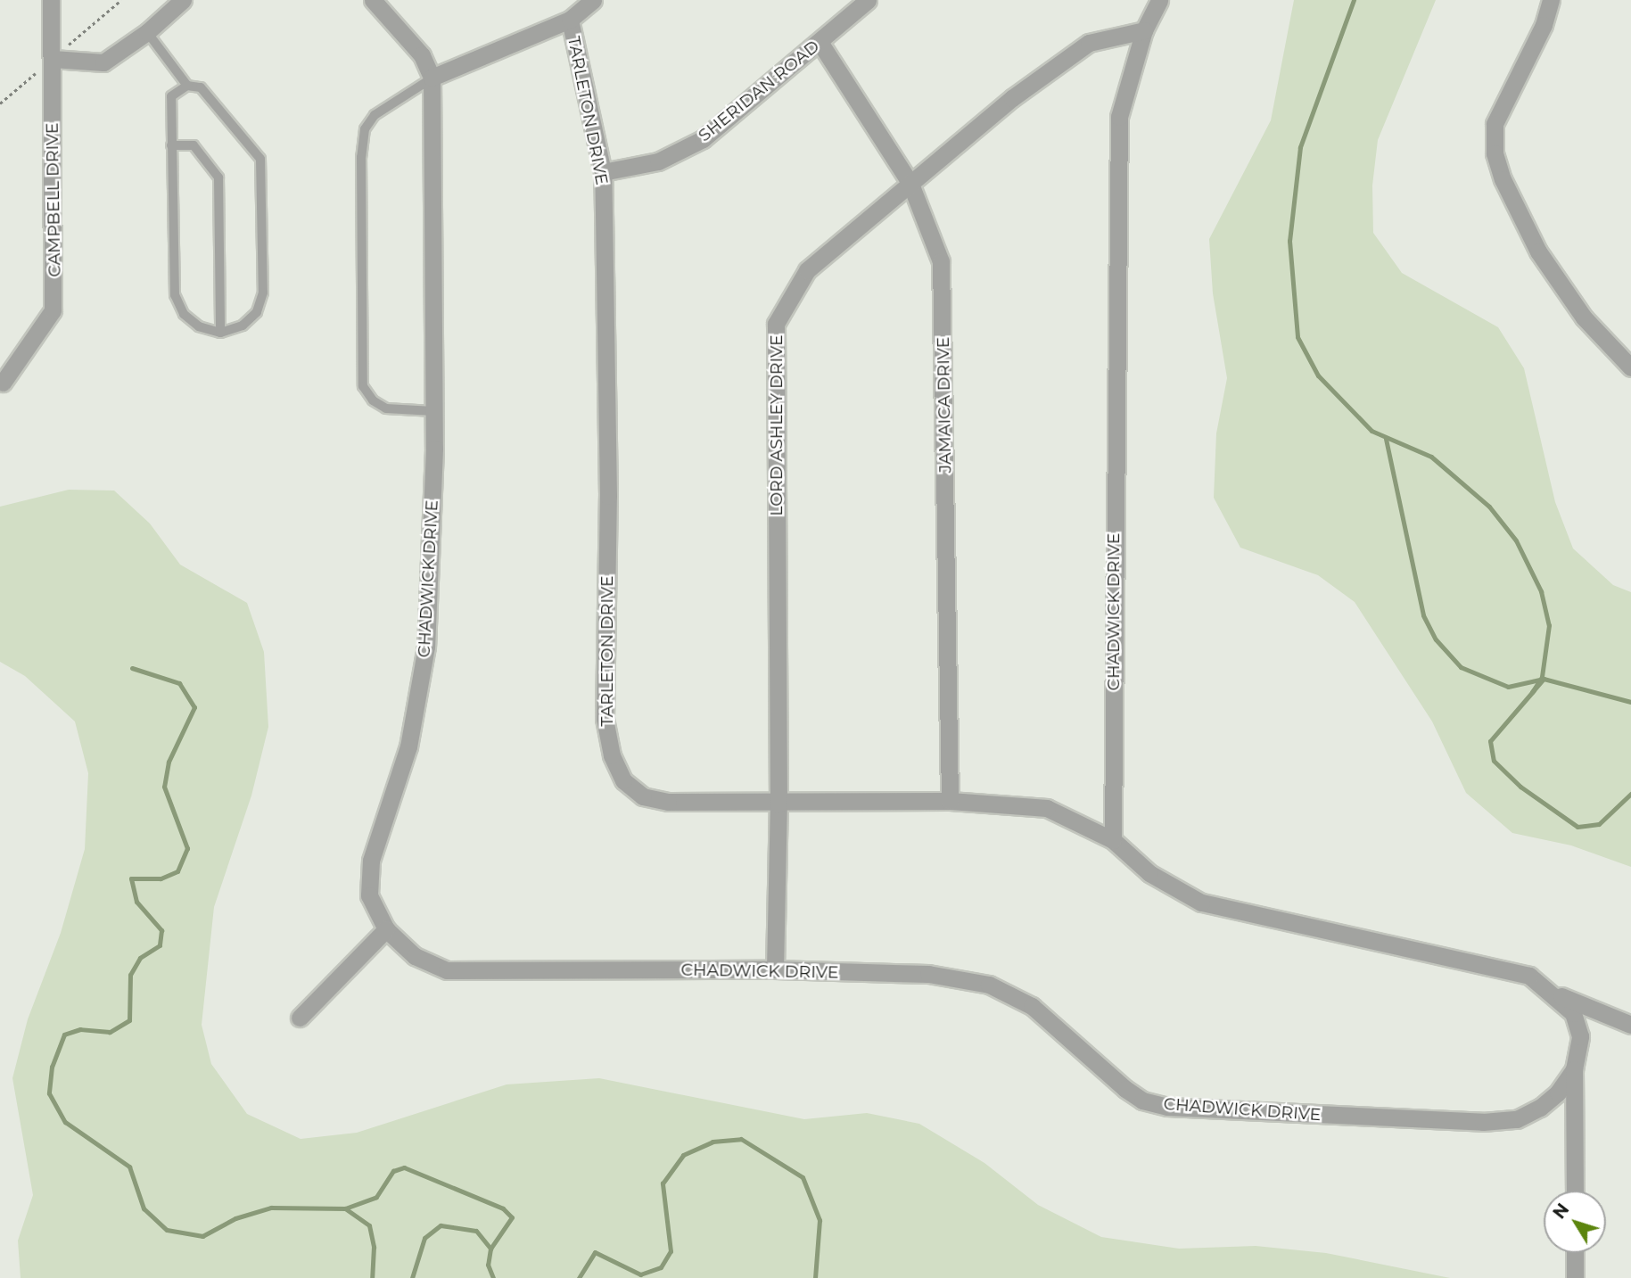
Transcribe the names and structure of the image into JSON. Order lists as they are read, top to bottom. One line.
{"streets":{"street":["SHERIDAN ROAD","TARLETON DRIVE","CAMPBELL DRIVE","JAMAICA DRIVE","LORD ASHLEY DRIVE","CHADWICK DRIVE"]},"crossings":[["SHERIDAN ROAD","TARLETON DRIVE"],["SHERIDAN ROAD","JAMAICA DRIVE"],["TARLETON DRIVE","JAMAICA DRIVE"],["TARLETON DRIVE","LORD ASHLEY DRIVE"],["TARLETON DRIVE","CHADWICK DRIVE"],["JAMAICA DRIVE","LORD ASHLEY DRIVE"],["LORD ASHLEY DRIVE","CHADWICK DRIVE"]],"north":"top left"}
